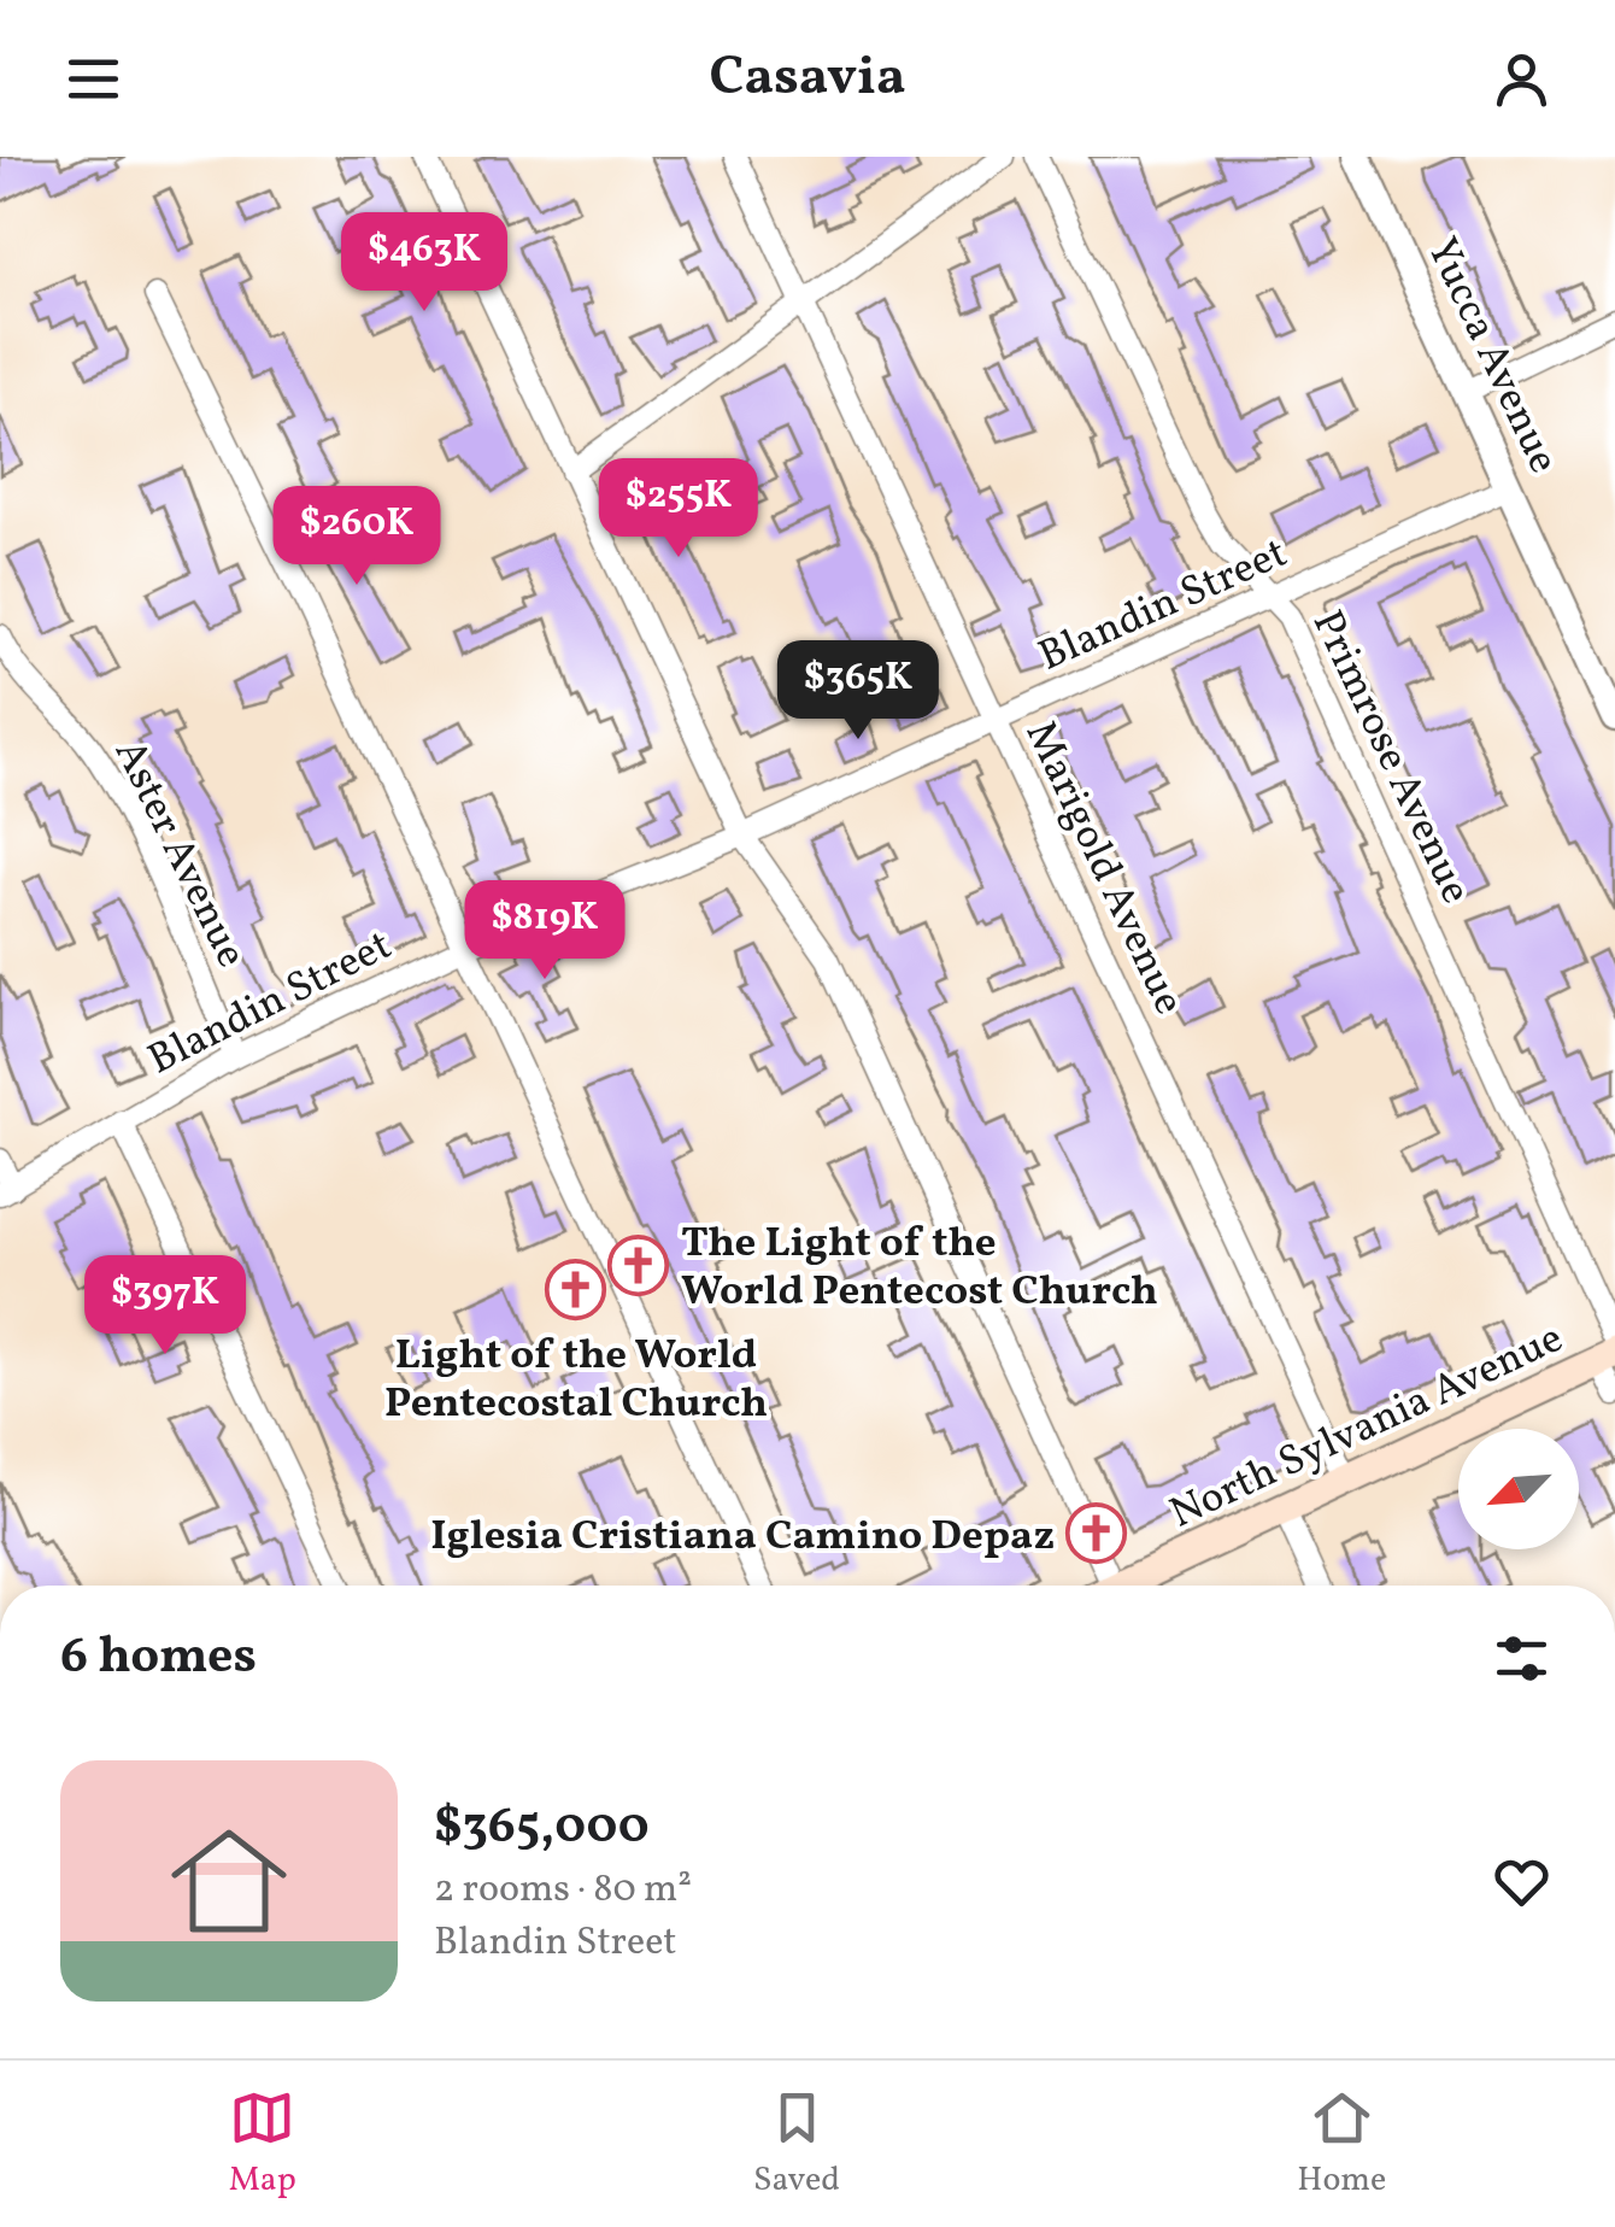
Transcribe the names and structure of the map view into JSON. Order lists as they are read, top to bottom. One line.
{"streets":{"main road":["North Sylvania Avenue"],"street":["Yucca Avenue","Blandin Street","Primrose Avenue","Aster Avenue","Marigold Avenue"]},"crossings":[["Yucca Avenue","Blandin Street"],["Blandin Street","Primrose Avenue"],["Blandin Street","Aster Avenue"],["Blandin Street","Marigold Avenue"],["Primrose Avenue","North Sylvania Avenue"],["Marigold Avenue","North Sylvania Avenue"]],"places":{"church":["The Light of the World Pentecost Church","Light of the World Pentecostal Church","Iglesia Cristiana Camino Depaz"]},"north":"bottom left","page":{"header":"Casavia","price":["$463K","$255K","$260K","$365K","$819K","$397K"],"heading":"6 homes","list":[{"name":"$365,000","note":"2 rooms · 80 m² · Blandin Street"}],"tabs":["Map","Saved","Home"]}}
